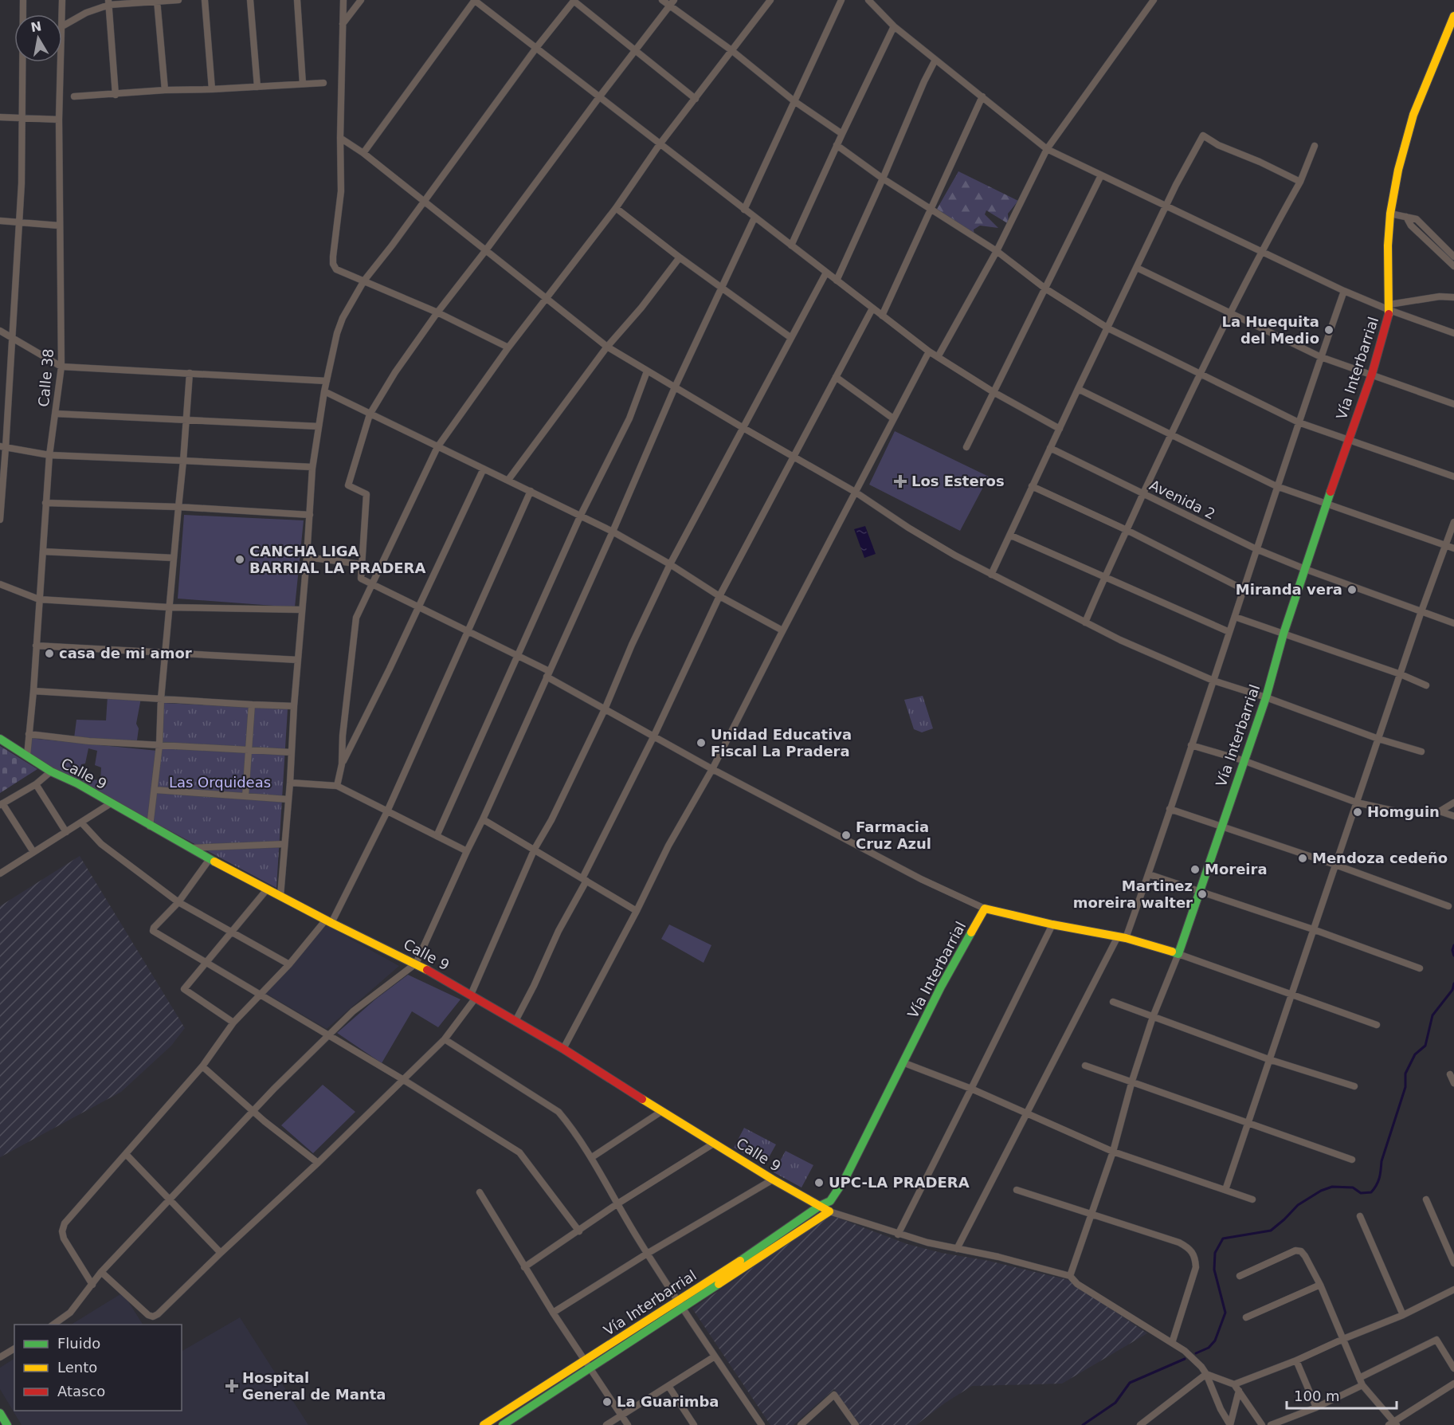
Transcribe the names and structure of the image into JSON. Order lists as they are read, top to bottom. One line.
{"streets":{"main road":["Vía Interbarrial","Calle 9"],"street":["Calle 38","Avenida 2"]},"crossings":[["Vía Interbarrial","Avenida 2"],["Vía Interbarrial","Calle 9"],["Calle 38","Calle 9"]],"parks":["Las Orquideas"],"places":{"other":["La Huequita del Medio","CANCHA LIGA BARRIAL LA PRADERA","Miranda vera","casa de mi amor","Unidad Educativa Fiscal La Pradera","Homguin","Farmacia Cruz Azul","Mendoza cedeño","Moreira","Martinez moreira walter","UPC-LA PRADERA","La Guarimba"],"health":["Los Esteros","Hospital General de Manta"]},"legend":["Fluido","Lento","Atasco"],"scale_bar":"100 m","north":"top"}
